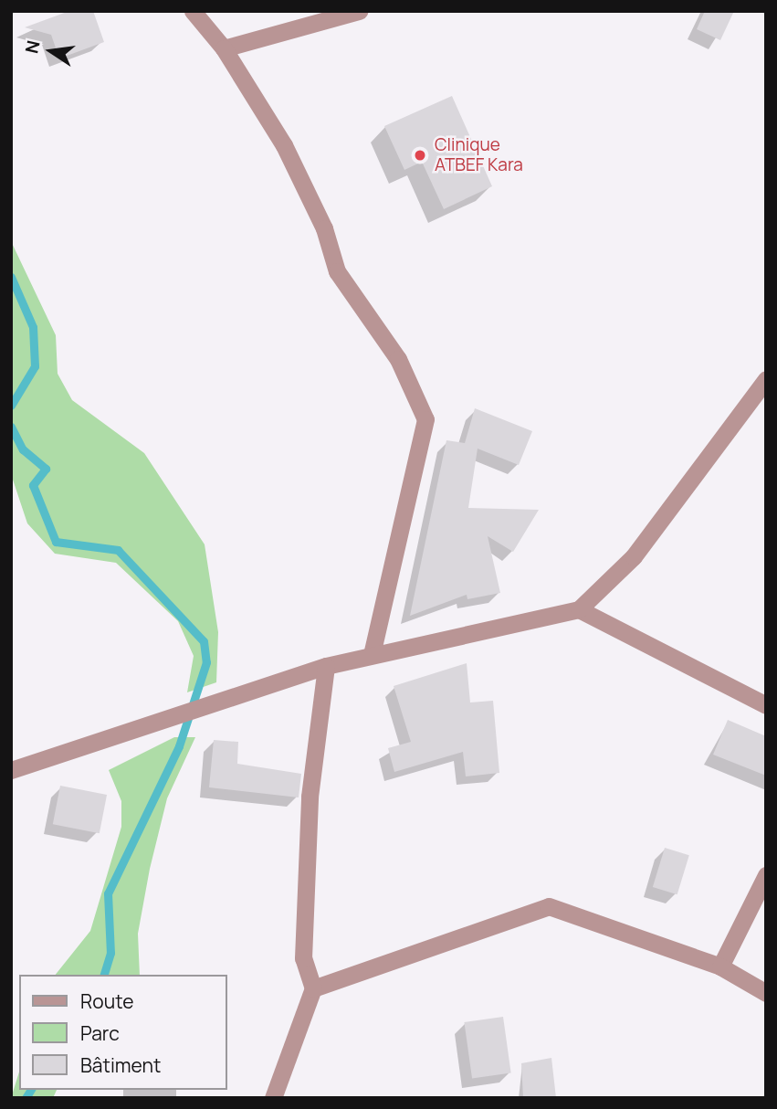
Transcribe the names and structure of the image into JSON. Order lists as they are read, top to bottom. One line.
{"places":["Clinique ATBEF Kara"],"legend":["Route","Parc","Bâtiment"],"north":"left"}
